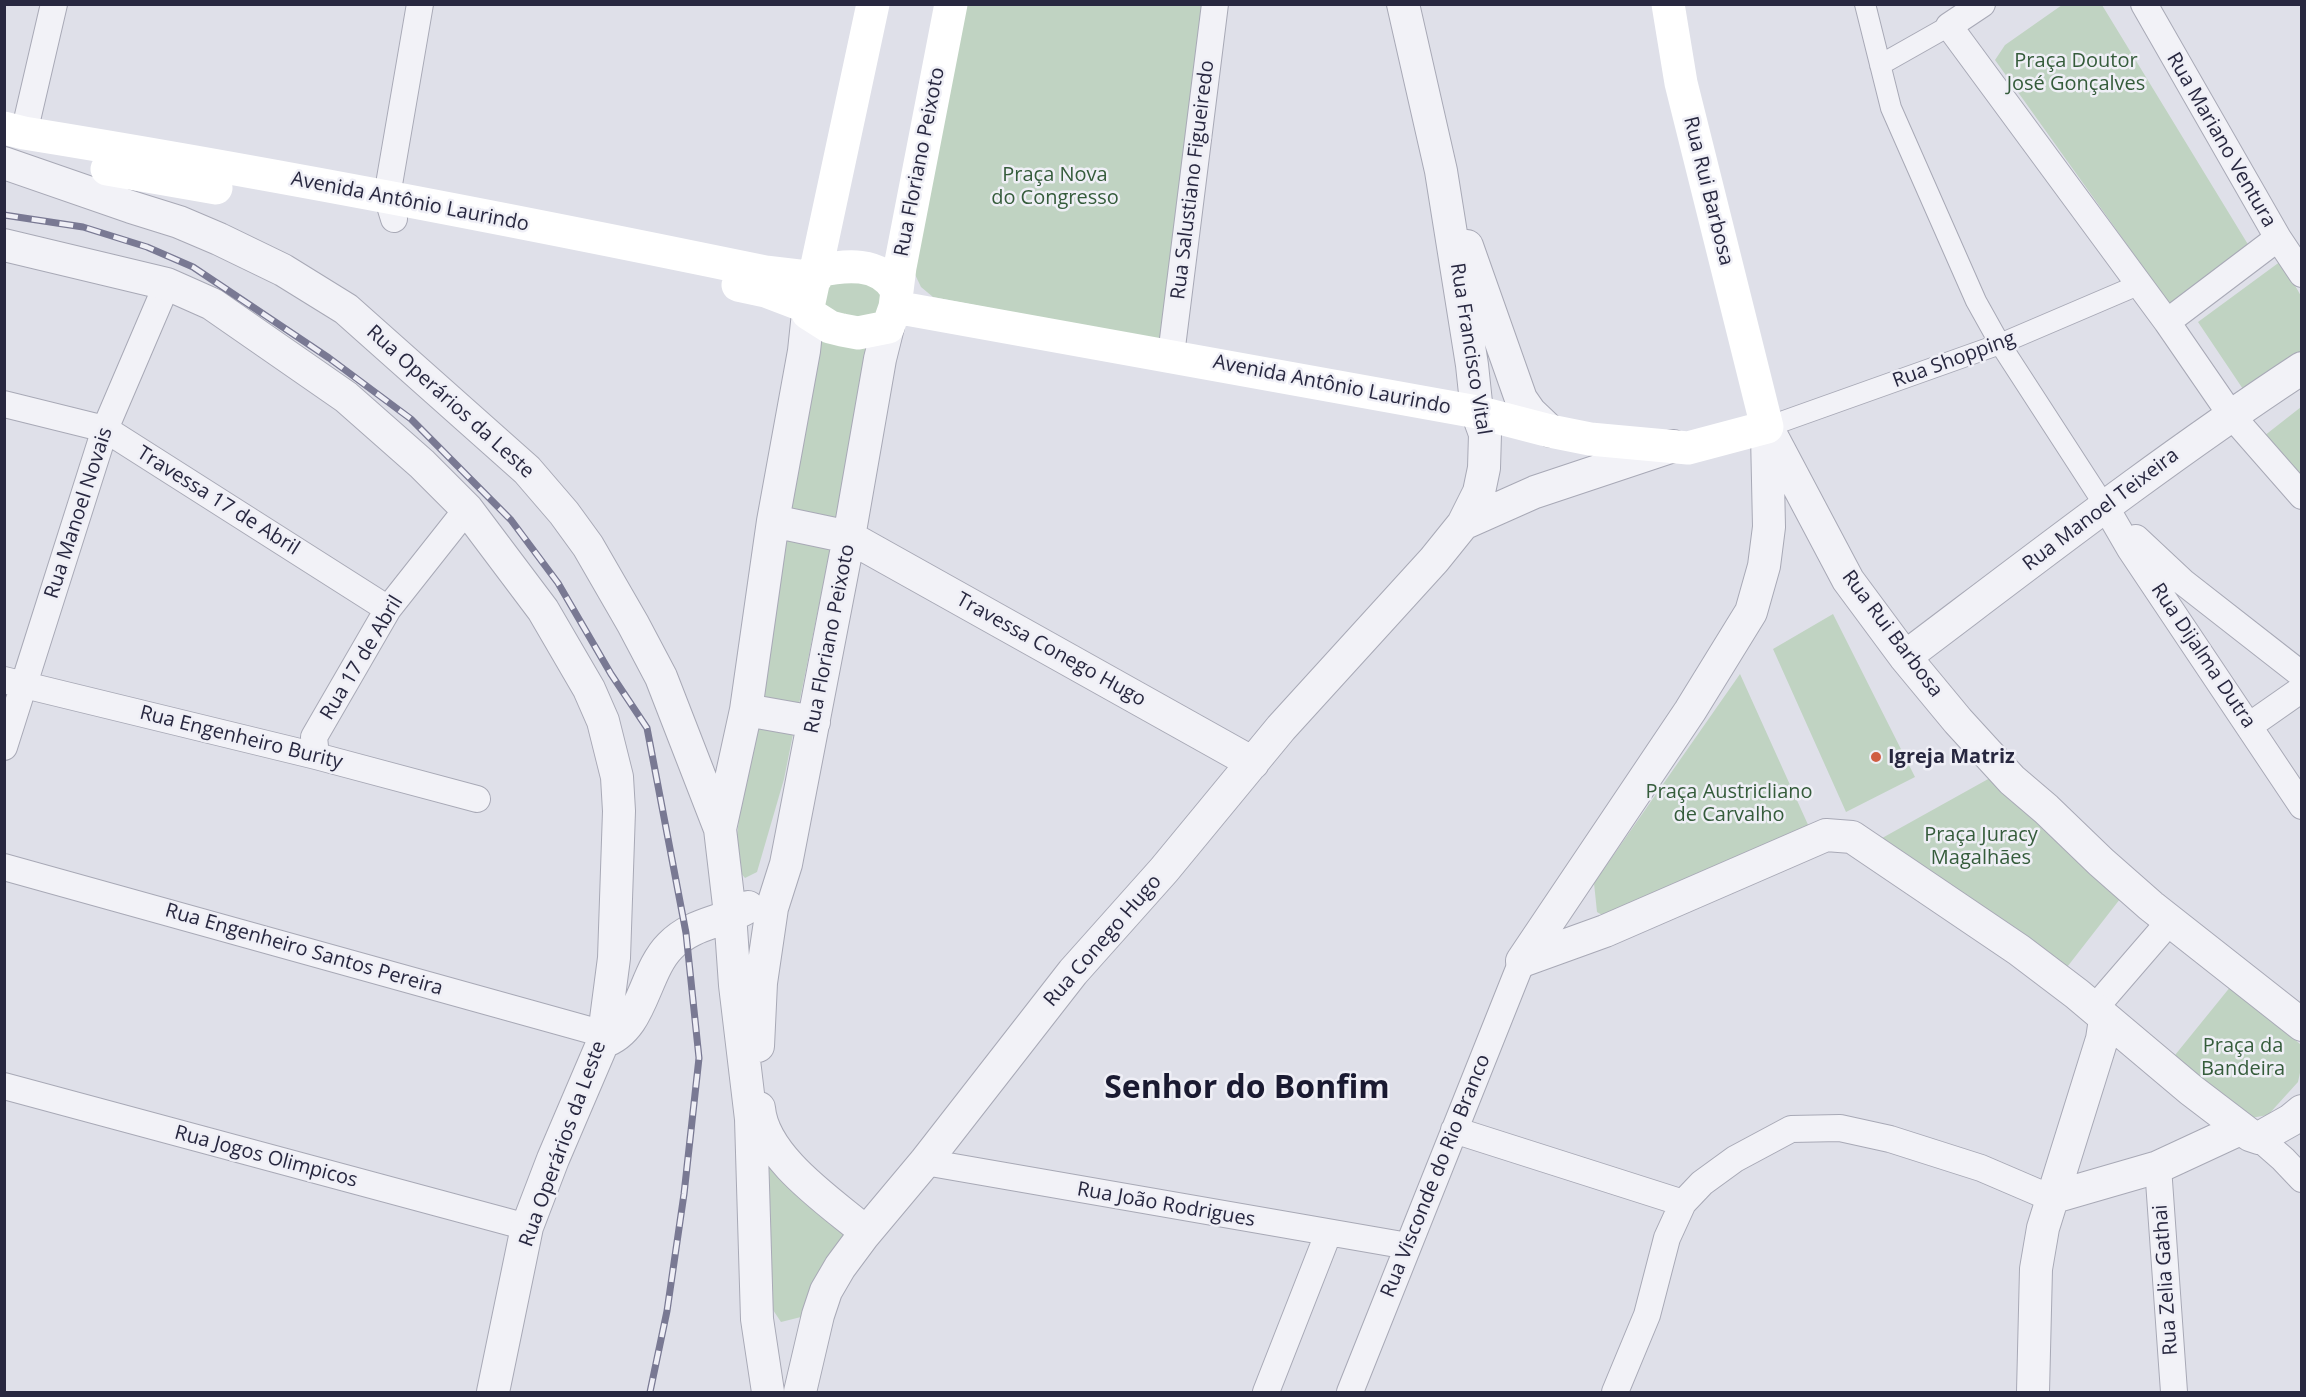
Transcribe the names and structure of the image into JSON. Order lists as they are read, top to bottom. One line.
{"streets":{"main road":["Rua Floriano Peixoto","Rua Rui Barbosa","Avenida Antônio Laurindo"],"street":["Rua Mariano Ventura","Rua Salustiano Figueiredo","Rua Francisco Vital","Rua Shopping","Rua Operários da Leste","Travessa 17 de Abril","Rua Manoel Teixeira","Rua Manoel Novais","Travessa Conego Hugo","Rua Dijalma Dutra","Rua 17 de Abril","Rua Engenheiro Burity","Rua Conego Hugo","Rua Engenheiro Santos Pereira","Rua Jogos Olimpicos","Rua Visconde do Rio Branco","Rua João Rodrigues","Rua Zelia Gathai"]},"crossings":[["Rua Floriano Peixoto","Avenida Antônio Laurindo"],["Rua Floriano Peixoto","Travessa Conego Hugo"],["Rua Floriano Peixoto","Rua Conego Hugo"],["Rua Salustiano Figueiredo","Avenida Antônio Laurindo"],["Rua Rui Barbosa","Avenida Antônio Laurindo"],["Rua Rui Barbosa","Rua Shopping"],["Rua Rui Barbosa","Rua Manoel Teixeira"],["Avenida Antônio Laurindo","Rua Francisco Vital"],["Avenida Antônio Laurindo","Rua Shopping"],["Rua Francisco Vital","Rua Conego Hugo"],["Rua Operários da Leste","Rua Manoel Novais"],["Rua Operários da Leste","Rua 17 de Abril"],["Rua Operários da Leste","Rua Engenheiro Santos Pereira"],["Rua Operários da Leste","Rua Jogos Olimpicos"],["Travessa 17 de Abril","Rua Manoel Novais"],["Travessa 17 de Abril","Rua 17 de Abril"],["Rua Manoel Teixeira","Rua Dijalma Dutra"],["Rua Manoel Novais","Rua Engenheiro Burity"],["Travessa Conego Hugo","Rua Conego Hugo"],["Rua 17 de Abril","Rua Engenheiro Burity"],["Rua Conego Hugo","Rua João Rodrigues"],["Rua Visconde do Rio Branco","Rua João Rodrigues"]],"districts":["Senhor do Bonfim"],"parks":["Praça Doutor José Gonçalves","Praça Nova do Congresso","Praça Austricliano de Carvalho","Praça Juracy Magalhães","Praça da Bandeira"],"places":["Igreja Matriz"]}
